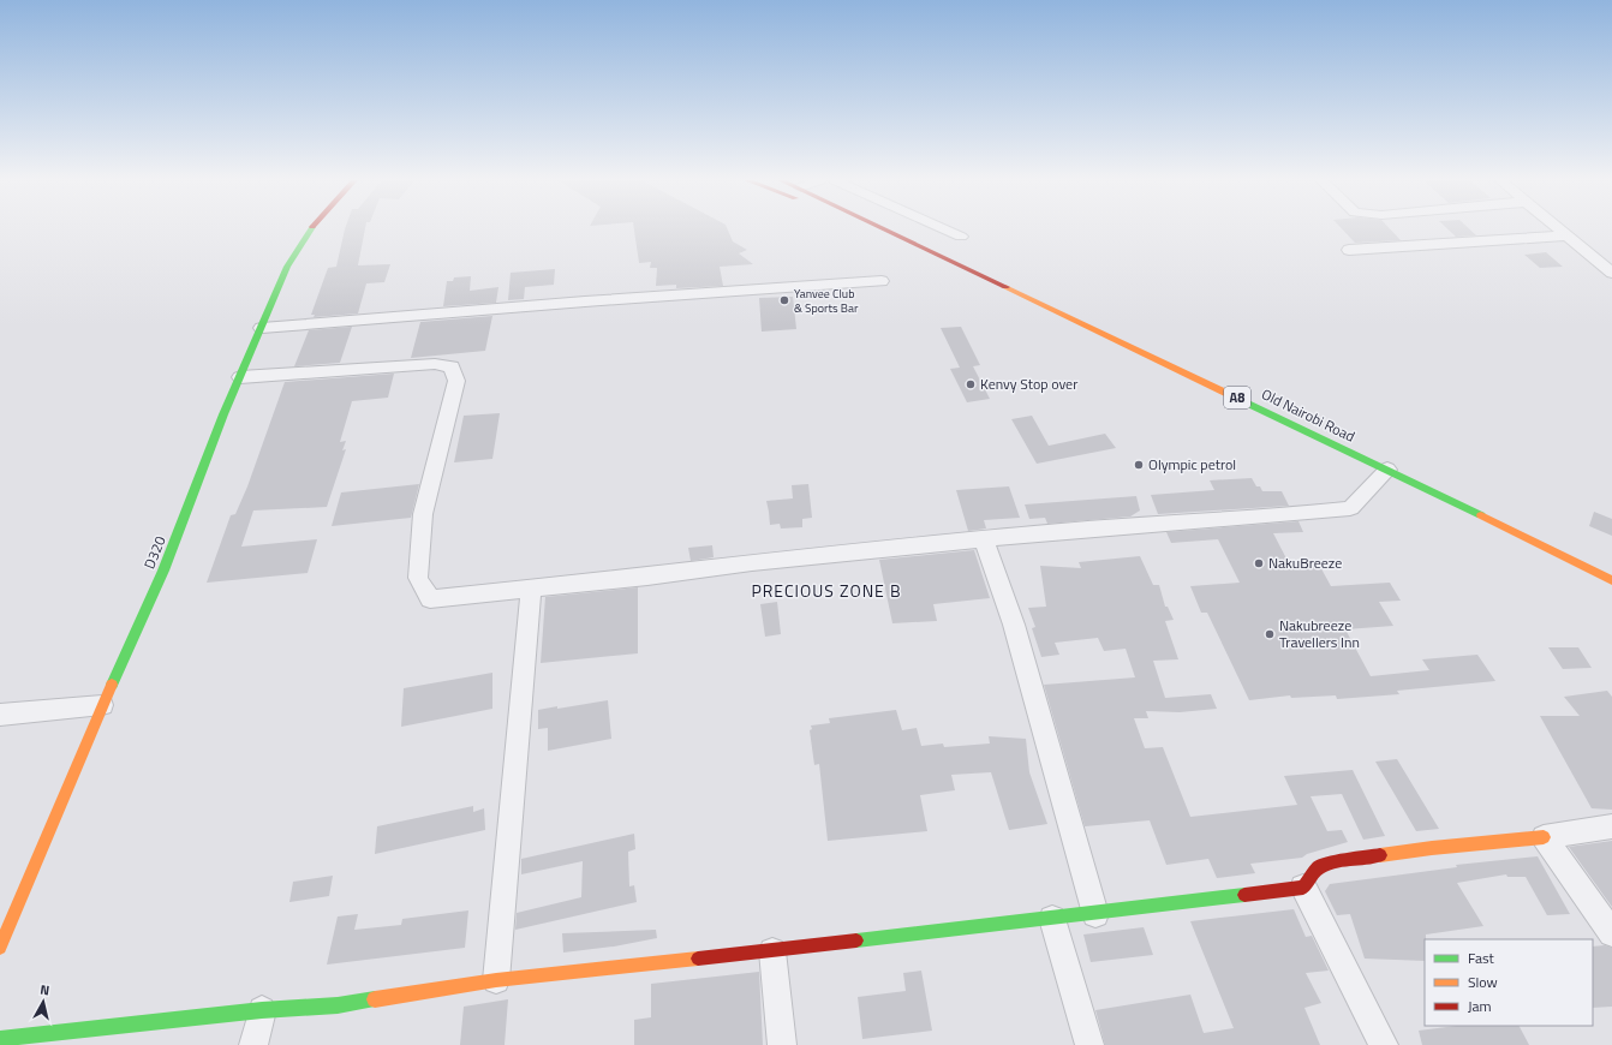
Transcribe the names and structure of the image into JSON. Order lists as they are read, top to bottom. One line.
{"streets":{"main road":["A8","Old Nairobi Road","D320"]},"districts":["PRECIOUS ZONE B"],"places":["Yanvee Club & Sports Bar","Kenvy Stop over","Olympic petrol","NakuBreeze","Nakubreeze Travellers Inn"],"legend":["Fast","Slow","Jam"],"north":"top"}
